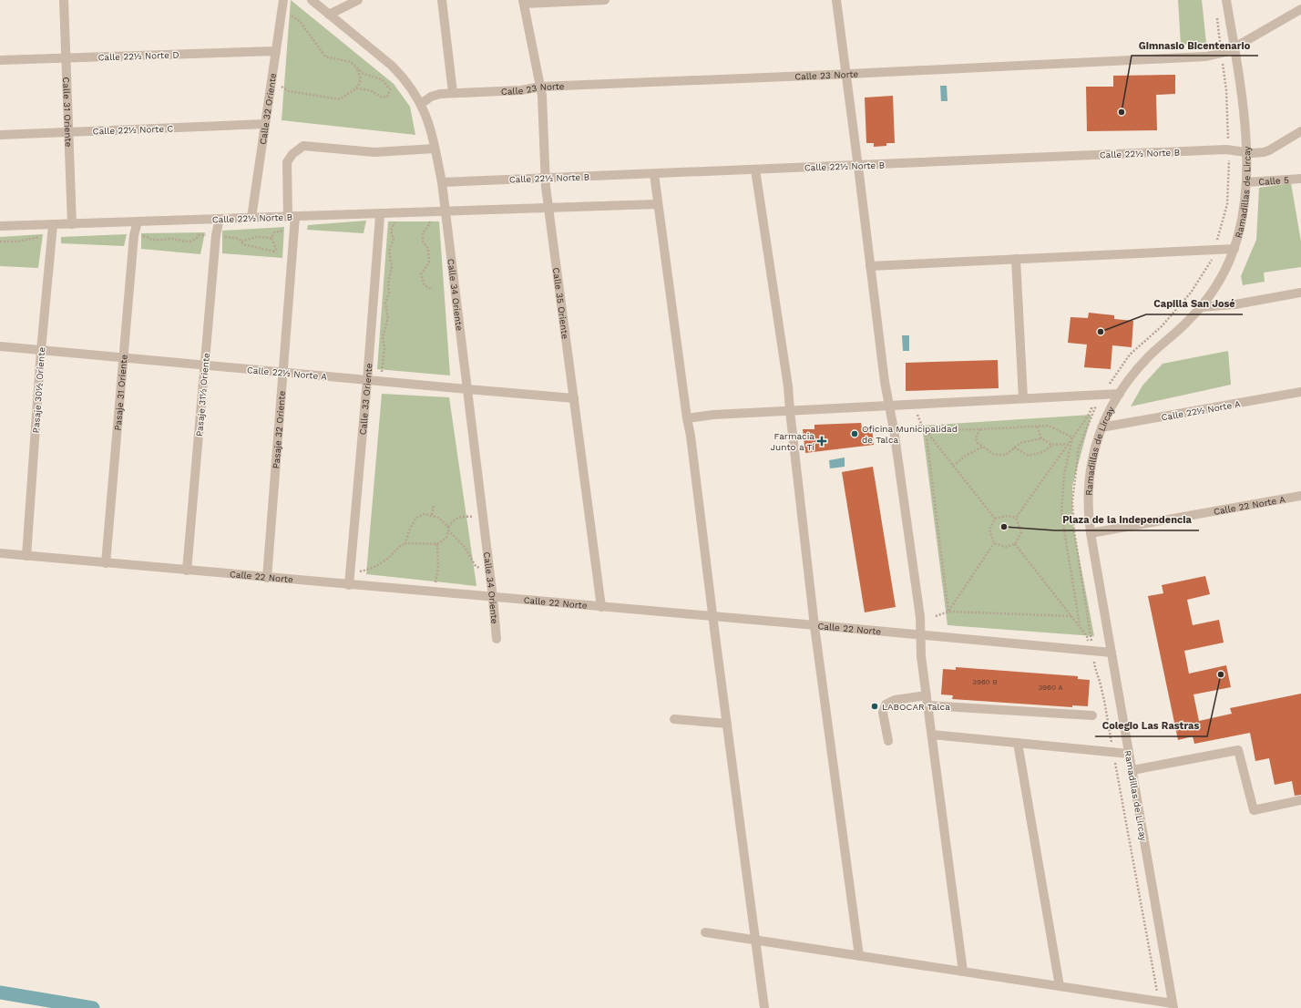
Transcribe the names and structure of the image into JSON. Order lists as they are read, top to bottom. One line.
{"streets":{"street":["Calle 22½ Norte D","Calle 23 Norte","Calle 32 Oriente","Calle 31 Oriente","Calle 22½ Norte C","Calle 22½ Norte B","Calle 5","Ramadillas de Lircay","Calle 34 Oriente","Calle 35 Oriente","Calle 22½ Norte A","Pasaje 30½ Oriente","Pasaje 31 Oriente","Pasaje 31½ Oriente","Calle 33 Oriente","Pasaje 32 Oriente","Calle 22 Norte A","Calle 22 Norte"]},"crossings":[["Calle 22½ Norte D","Calle 32 Oriente"],["Calle 22½ Norte D","Calle 31 Oriente"],["Calle 23 Norte","Ramadillas de Lircay"],["Calle 23 Norte","Calle 34 Oriente"],["Calle 23 Norte","Calle 35 Oriente"],["Calle 32 Oriente","Calle 22½ Norte C"],["Calle 32 Oriente","Calle 22½ Norte B"],["Calle 31 Oriente","Calle 22½ Norte C"],["Calle 31 Oriente","Calle 22½ Norte B"],["Calle 22½ Norte B","Ramadillas de Lircay"],["Calle 22½ Norte B","Calle 34 Oriente"],["Calle 22½ Norte B","Calle 35 Oriente"],["Calle 22½ Norte B","Pasaje 30½ Oriente"],["Calle 22½ Norte B","Pasaje 31 Oriente"],["Calle 22½ Norte B","Pasaje 31½ Oriente"],["Calle 22½ Norte B","Calle 33 Oriente"],["Calle 22½ Norte B","Pasaje 32 Oriente"],["Calle 5","Ramadillas de Lircay"],["Ramadillas de Lircay","Calle 22½ Norte A"],["Ramadillas de Lircay","Calle 22 Norte A"],["Ramadillas de Lircay","Calle 22 Norte"],["Calle 34 Oriente","Calle 22½ Norte A"],["Calle 34 Oriente","Pasaje 32 Oriente"],["Calle 34 Oriente","Calle 22 Norte"],["Calle 35 Oriente","Calle 22½ Norte A"],["Calle 35 Oriente","Calle 22 Norte"],["Calle 22½ Norte A","Pasaje 30½ Oriente"],["Calle 22½ Norte A","Pasaje 31 Oriente"],["Calle 22½ Norte A","Pasaje 31½ Oriente"],["Calle 22½ Norte A","Calle 33 Oriente"],["Calle 22½ Norte A","Pasaje 32 Oriente"],["Pasaje 30½ Oriente","Calle 22 Norte"],["Pasaje 31 Oriente","Calle 22 Norte"],["Pasaje 31½ Oriente","Calle 22 Norte"],["Calle 33 Oriente","Calle 22 Norte"],["Pasaje 32 Oriente","Calle 22 Norte"]],"places":{"other":["Gimnasio Bicentenario","Capilla San José","Oficina Municipalidad de Talca","Plaza de la Independencia","Colegio Las Rastras","LABOCAR Talca"],"health":["Farmacia Junto a Tí"]},"house_numbers":["3960 B","3960 A"]}
